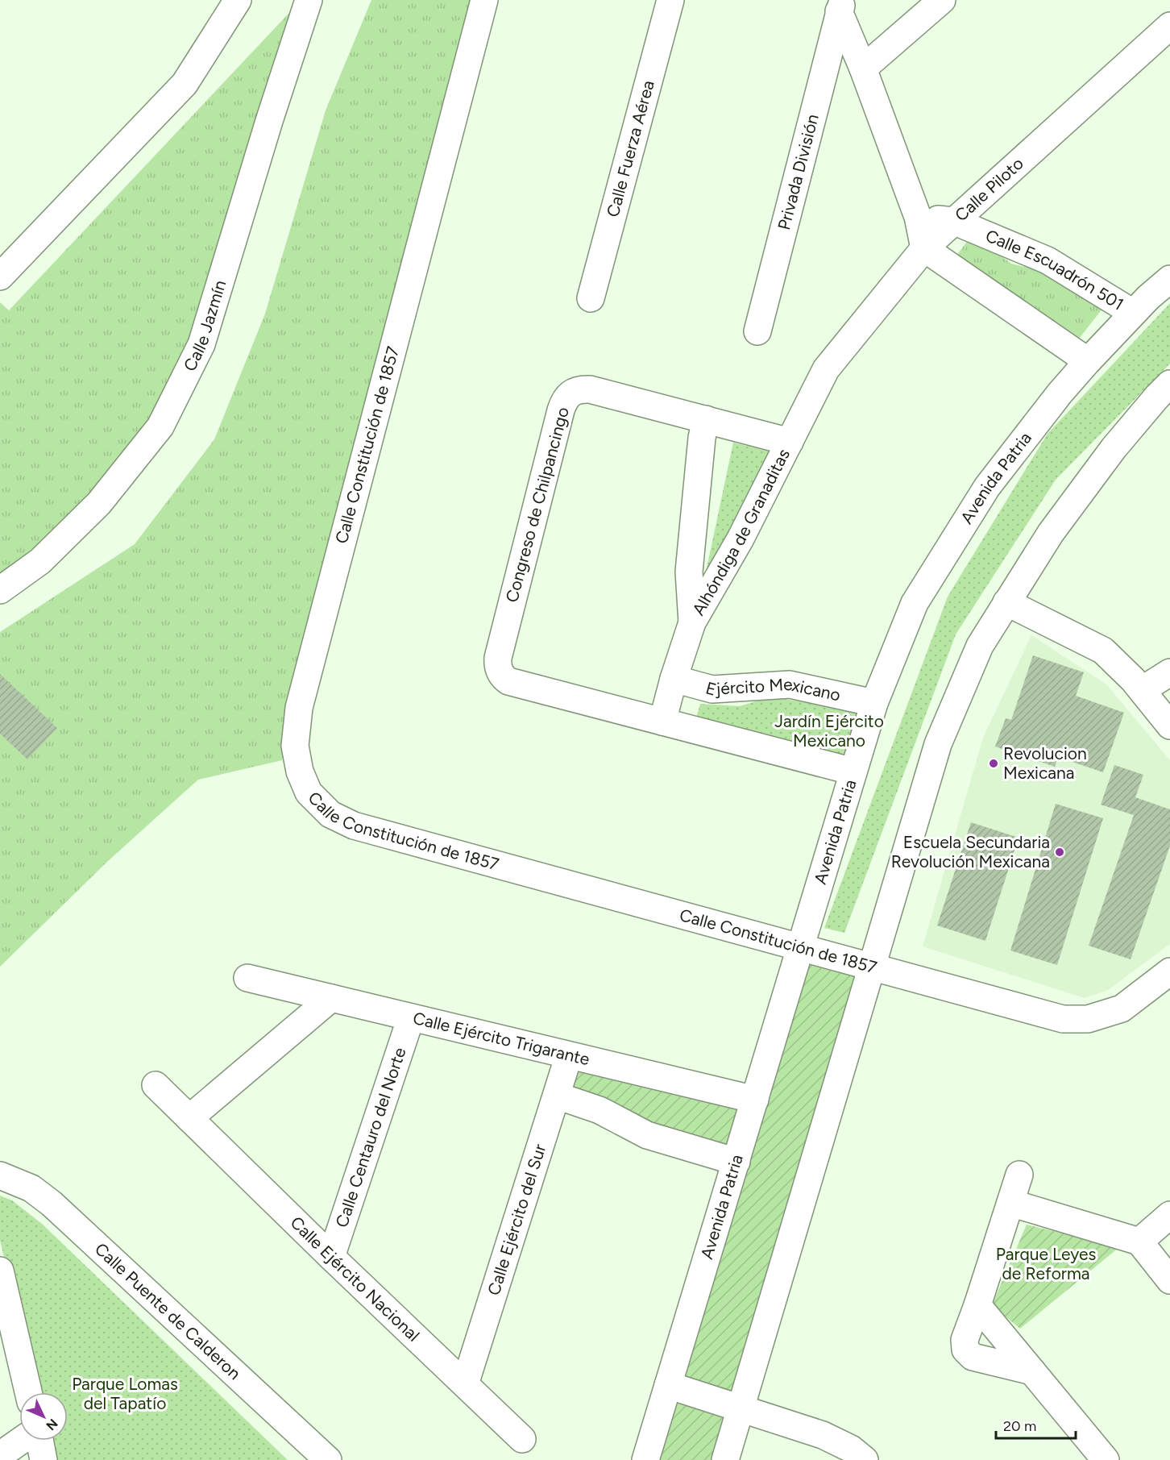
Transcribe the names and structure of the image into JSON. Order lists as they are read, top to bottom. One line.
{"streets":{"street":["Calle Fuerza Aérea","Privada División","Calle Piloto","Calle Escuadrón 501","Calle Jazmín","Calle Constitución de 1857","Avenida Patria","Congreso de Chilpancingo","Alhóndiga de Granaditas","Ejército Mexicano","Calle Ejército Trigarante","Calle Centauro del Norte","Calle Ejército del Sur","Calle Ejército Nacional","Calle Puente de Calderon"]},"crossings":[["Calle Piloto","Calle Escuadrón 501"],["Calle Piloto","Alhóndiga de Granaditas"],["Calle Escuadrón 501","Avenida Patria"],["Calle Constitución de 1857","Avenida Patria"],["Avenida Patria","Ejército Mexicano"],["Avenida Patria","Calle Ejército Trigarante"],["Congreso de Chilpancingo","Alhóndiga de Granaditas"],["Alhóndiga de Granaditas","Ejército Mexicano"],["Calle Ejército Trigarante","Calle Centauro del Norte"],["Calle Ejército Trigarante","Calle Ejército del Sur"],["Calle Centauro del Norte","Calle Ejército Nacional"],["Calle Ejército del Sur","Calle Ejército Nacional"]],"parks":["Jardín Ejército Mexicano","Parque Leyes de Reforma","Parque Lomas del Tapatío"],"places":["Revolucion Mexicana","Escuela Secundaria Revolución Mexicana"],"scale_bar":"20 m","north":"bottom right"}
